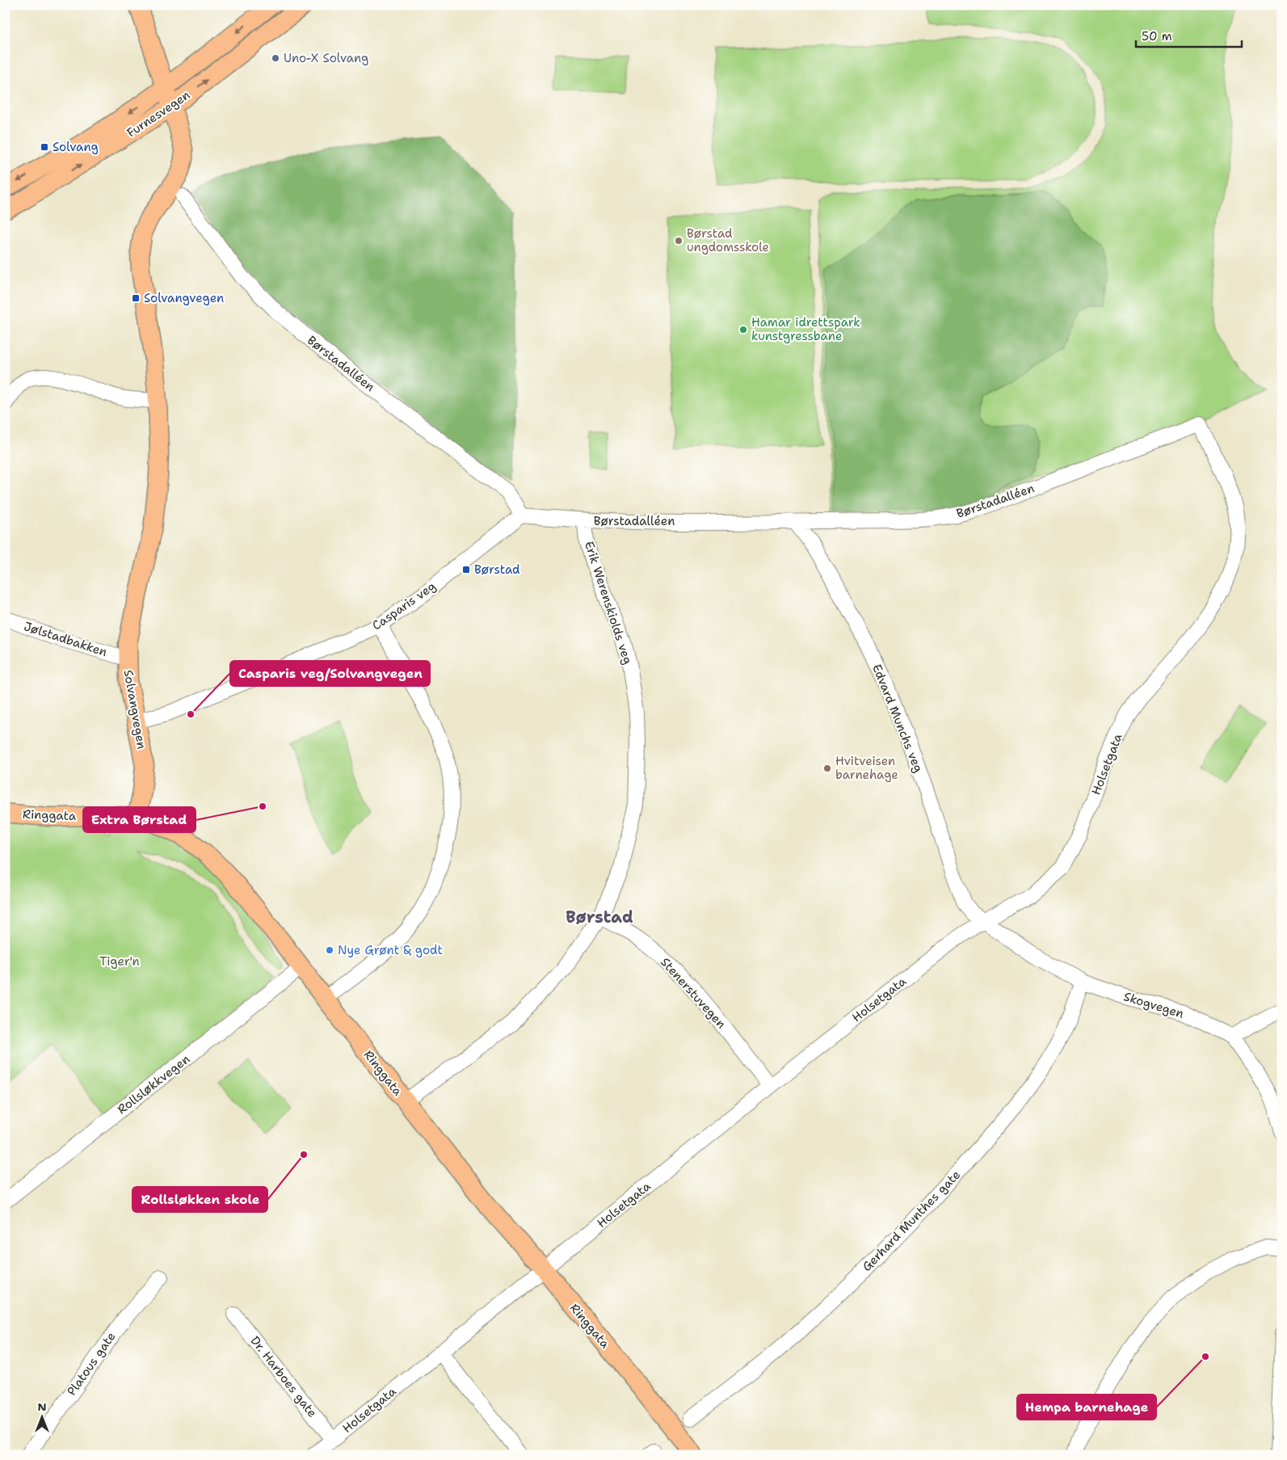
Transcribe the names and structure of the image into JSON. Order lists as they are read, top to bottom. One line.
{"streets":{"main road":["Furnesvegen","Solvangvegen","Ringgata"],"street":["Børstadalléen","Erik Werenskiolds veg","Casparis veg","Jølstadbakken","Edvard Munchs veg","Holsetgata","Stenerstuvegen","Skogvegen","Rollsløkkvegen","Gerhard Munthes gate","Platous gate","Dr. Harboes gate"]},"crossings":[["Furnesvegen","Solvangvegen"],["Børstadalléen","Erik Werenskiolds veg"],["Børstadalléen","Casparis veg"],["Børstadalléen","Edvard Munchs veg"],["Børstadalléen","Holsetgata"],["Erik Werenskiolds veg","Ringgata"],["Erik Werenskiolds veg","Stenerstuvegen"],["Casparis veg","Solvangvegen"],["Jølstadbakken","Solvangvegen"],["Solvangvegen","Ringgata"],["Edvard Munchs veg","Holsetgata"],["Edvard Munchs veg","Skogvegen"],["Holsetgata","Ringgata"],["Holsetgata","Stenerstuvegen"],["Holsetgata","Skogvegen"],["Holsetgata","Dr. Harboes gate"],["Ringgata","Rollsløkkvegen"],["Skogvegen","Gerhard Munthes gate"]],"districts":["Børstad"],"parks":["Tiger'n"],"places":{"other":["Uno-X Solvang","Børstad ungdomsskole","Hamar idrettspark kunstgressbane","Casparis veg/Solvangvegen","Hvitveisen barnehage","Extra Børstad","Nye Grønt & godt","Rollsløkken skole","Hempa barnehage"],"transit":["Solvang","Solvangvegen","Børstad"]},"scale_bar":"50 m","north":"top"}
